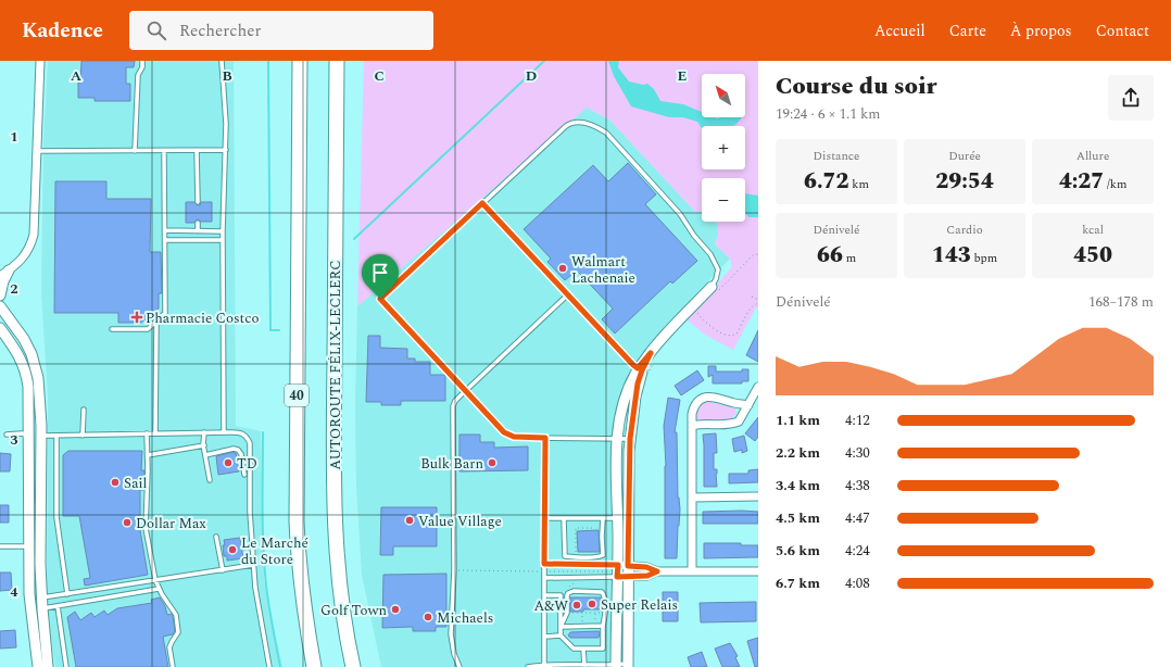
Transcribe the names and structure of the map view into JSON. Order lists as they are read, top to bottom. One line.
{"streets":{"highway":["AUTOROUTE FÉLIX-LECLERC","40"]},"places":{"other":["Walmart Lachenaie","TD","Bulk Barn","Sail","Value Village","Dollar Max","Le Marché du Store","Super Relais","A&W","Golf Town","Michaels"],"health":["Pharmacie Costco"]},"north":"top left","page":{"header":"Kadence","search":"Rechercher","nav":["Accueil","Carte","À propos","Contact"],"heading":["Course du soir","19:24 · 6 × 1.1 km"],"map_buttons":["+","−"],"stats":[["Distance","6.72 km"],["Durée","29:54"],["Allure","4:27 /km"],["Dénivelé","66 m"],["Cardio","143 bpm"],["kcal","450"]],"chart":["Dénivelé","168–178 m"],"list":[{"name":"1.1 km","note":"4:12"},{"name":"2.2 km","note":"4:30"},{"name":"3.4 km","note":"4:38"},{"name":"4.5 km","note":"4:47"},{"name":"5.6 km","note":"4:24"},{"name":"6.7 km","note":"4:08"}]},"grid":{"columns":["A","B","C","D","E"],"rows":["1","2","3","4"]}}
